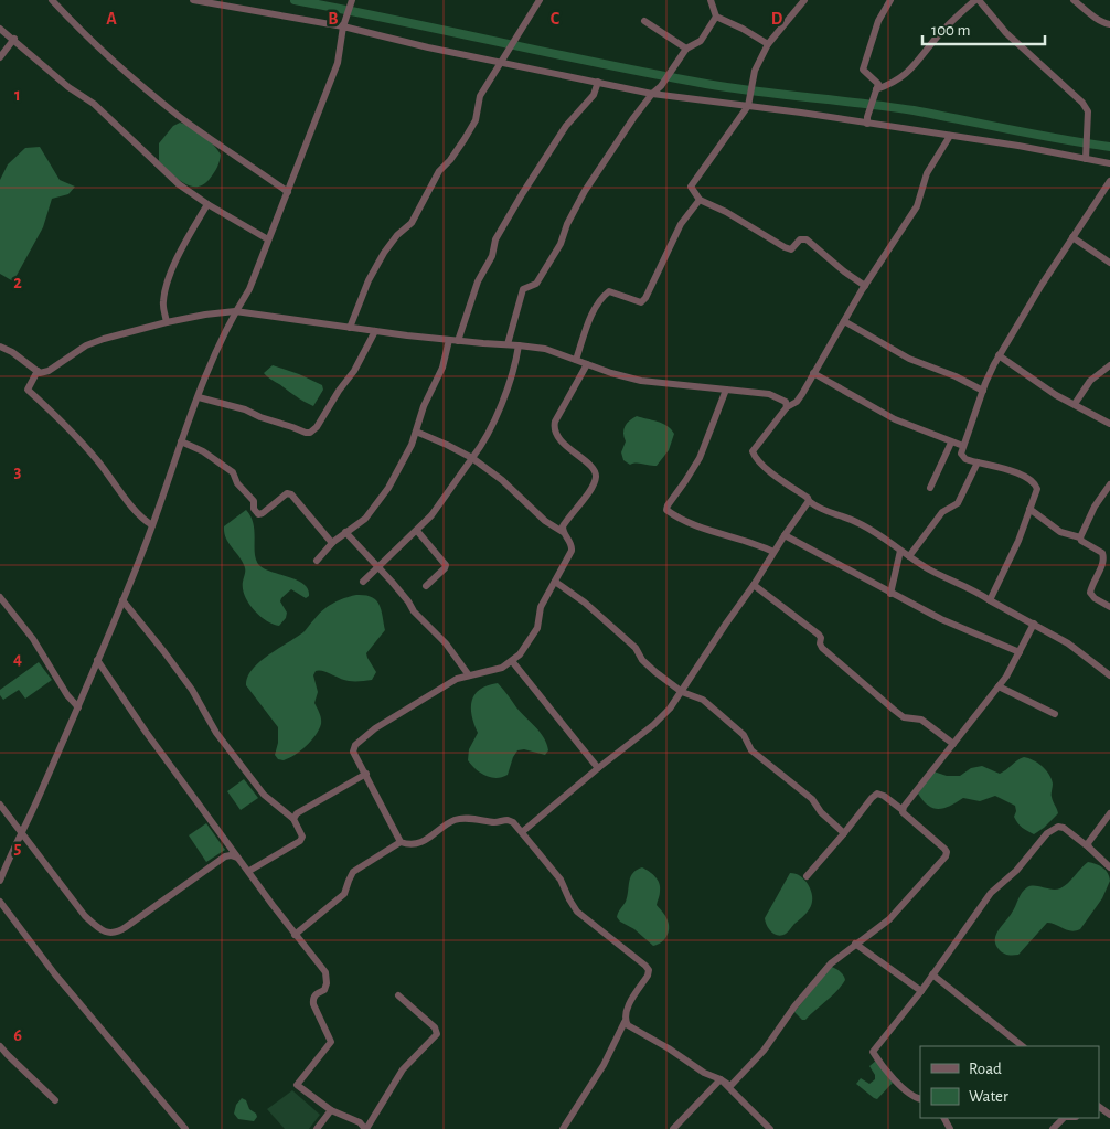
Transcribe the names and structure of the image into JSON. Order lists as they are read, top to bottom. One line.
{"legend":["Road","Water"],"scale_bar":"100 m","grid":{"columns":["A","B","C","D"],"rows":["1","2","3","4","5","6"]}}
